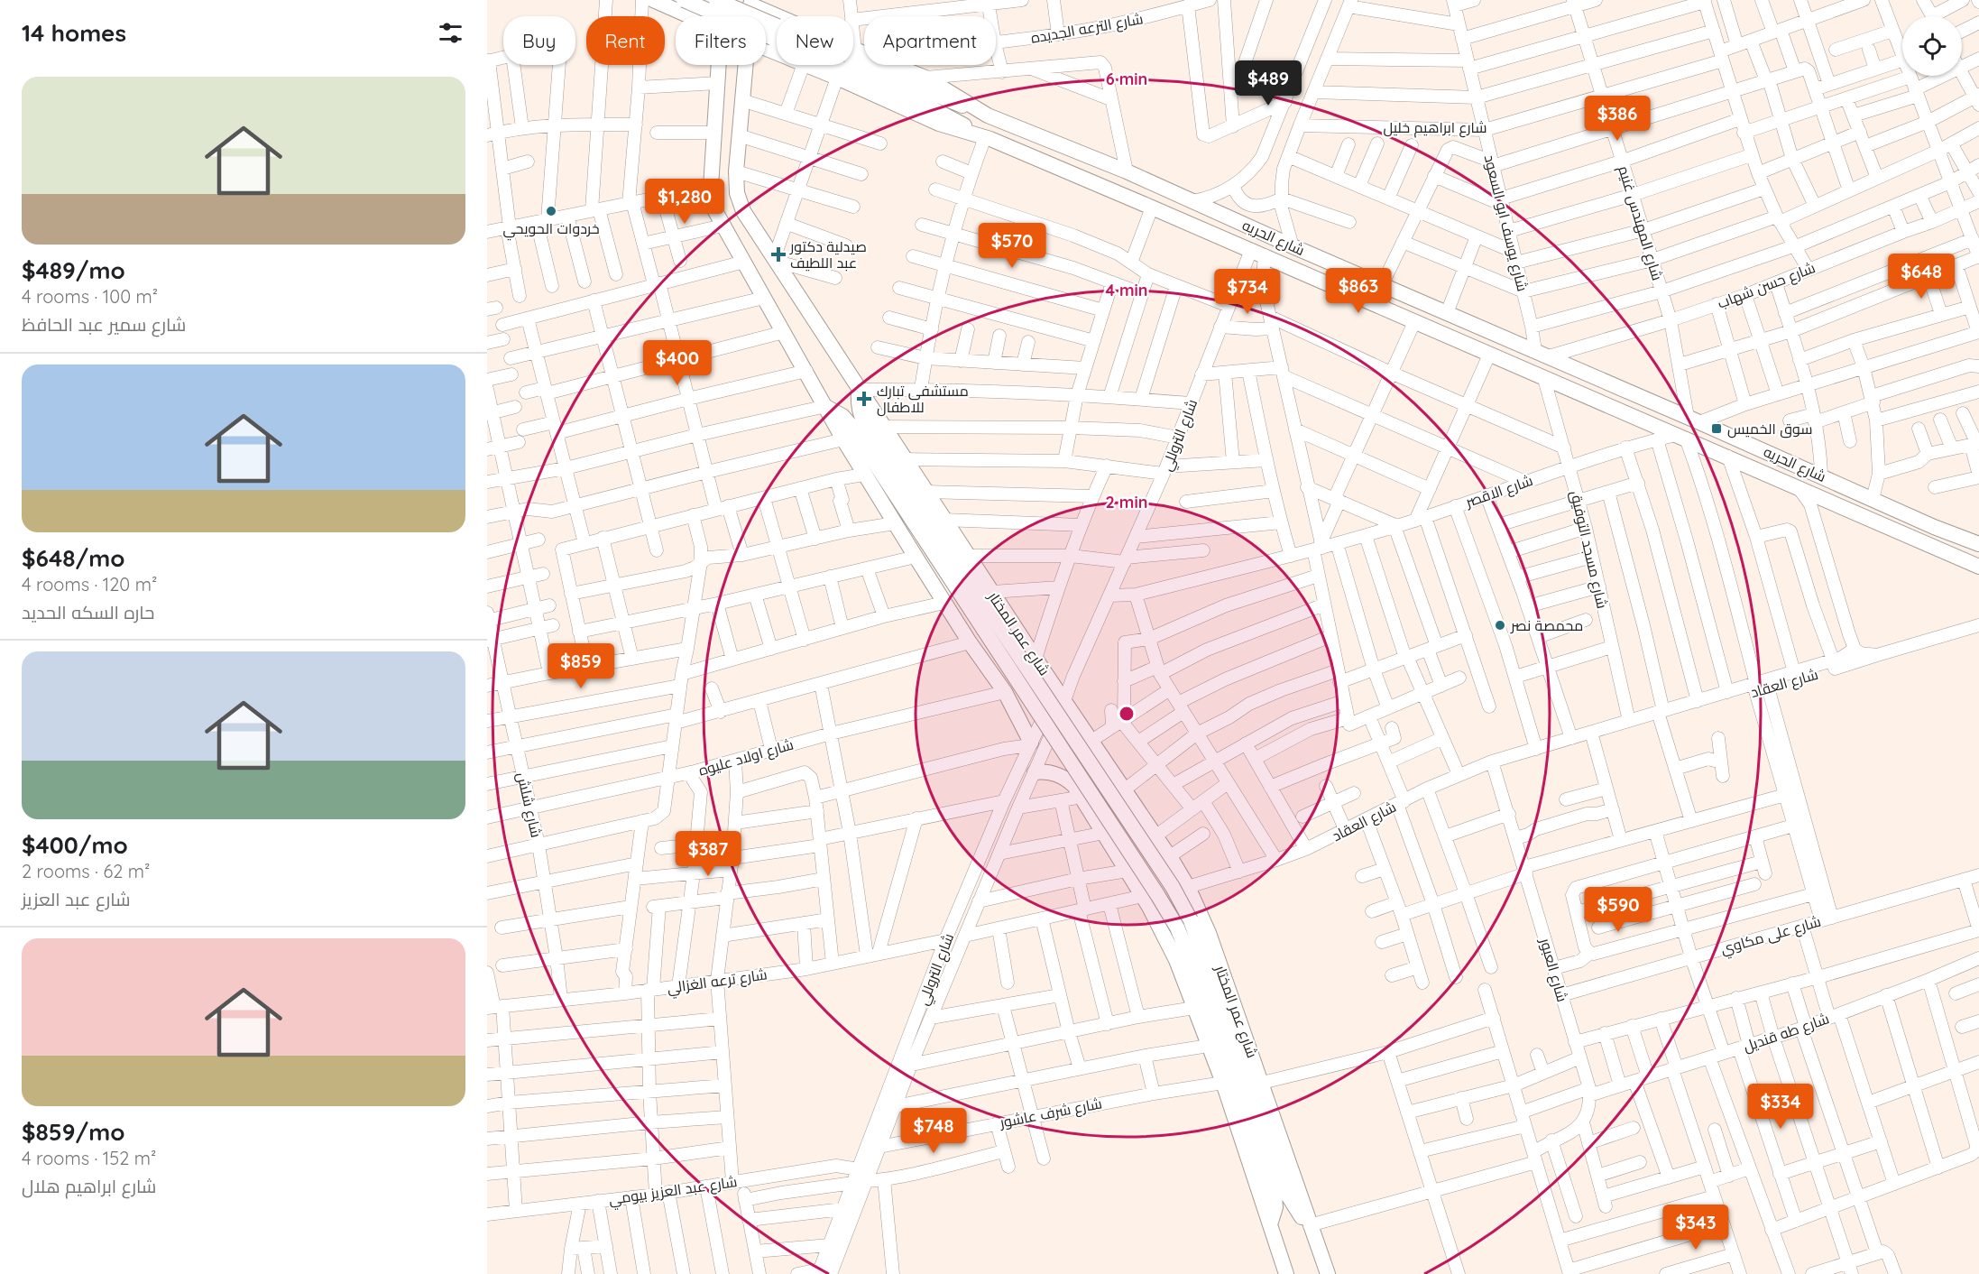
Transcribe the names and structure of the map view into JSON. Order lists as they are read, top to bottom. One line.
{"streets":{"main road":["شارع الحريه","شارع عمر المختار"],"street":["شارع الترعه الجديده","شارع ابراهيم خليل","شارع يوسف ابو السعود","شارع المهندس غنيم","شارع حسن شهاب","شارع التروللي","شارع الاقصر","شارع مسجد التوفيق","شارع العقاد","شارع اولاد عليوه","شارع شلش","شارع على مكاوي","شارع العبور","شارع ترعه الغزالي","شارع طه قنديل","شارع شرف عاشور","شارع عبد العزيز بيومي"]},"crossings":[["شارع الترعه الجديده","شارع الحريه"],["شارع ابراهيم خليل","شارع يوسف ابو السعود"],["شارع ابراهيم خليل","شارع المهندس غنيم"],["شارع يوسف ابو السعود","شارع الحريه"],["شارع يوسف ابو السعود","شارع حسن شهاب"],["شارع المهندس غنيم","شارع الحريه"],["شارع المهندس غنيم","شارع حسن شهاب"],["شارع الحريه","شارع حسن شهاب"],["شارع الحريه","شارع التروللي"],["شارع الحريه","شارع الاقصر"],["شارع الحريه","شارع مسجد التوفيق"],["شارع الحريه","شارع عمر المختار"],["شارع التروللي","شارع الاقصر"],["شارع التروللي","شارع عمر المختار"],["شارع التروللي","شارع ترعه الغزالي"],["شارع التروللي","شارع شرف عاشور"],["شارع التروللي","شارع عبد العزيز بيومي"],["شارع الاقصر","شارع مسجد التوفيق"],["شارع مسجد التوفيق","شارع العقاد"],["شارع عمر المختار","شارع العقاد"],["شارع العقاد","شارع العبور"],["شارع اولاد عليوه","شارع شلش"],["شارع شلش","شارع ترعه الغزالي"],["شارع على مكاوي","شارع العبور"],["شارع العبور","شارع طه قنديل"]],"places":{"other":["خردوات الحويحي","محمصة نصر"],"health":["صيدلية دكتور عبد اللطيف","مستشفى تبارك للاطفال"],"transit":["سوق الخميس"]},"page":{"heading":"14 homes","chip":["Buy","Rent","Filters","New","Apartment"],"price":["$489","$386","$1,280","$570","$648","$863","$734","$400","$859","$387","$590","$334","$748","$343"],"list":[{"name":"$489/mo","note":"4 rooms · 100 m² · شارع سمير عبد الحافظ"},{"name":"$648/mo","note":"4 rooms · 120 m² · حاره السكه الحديد"},{"name":"$400/mo","note":"2 rooms · 62 m² · شارع عبد العزيز"},{"name":"$859/mo","note":"4 rooms · 152 m² · شارع ابراهيم هلال"}]},"rings":["6 min","4 min","2 min"]}
